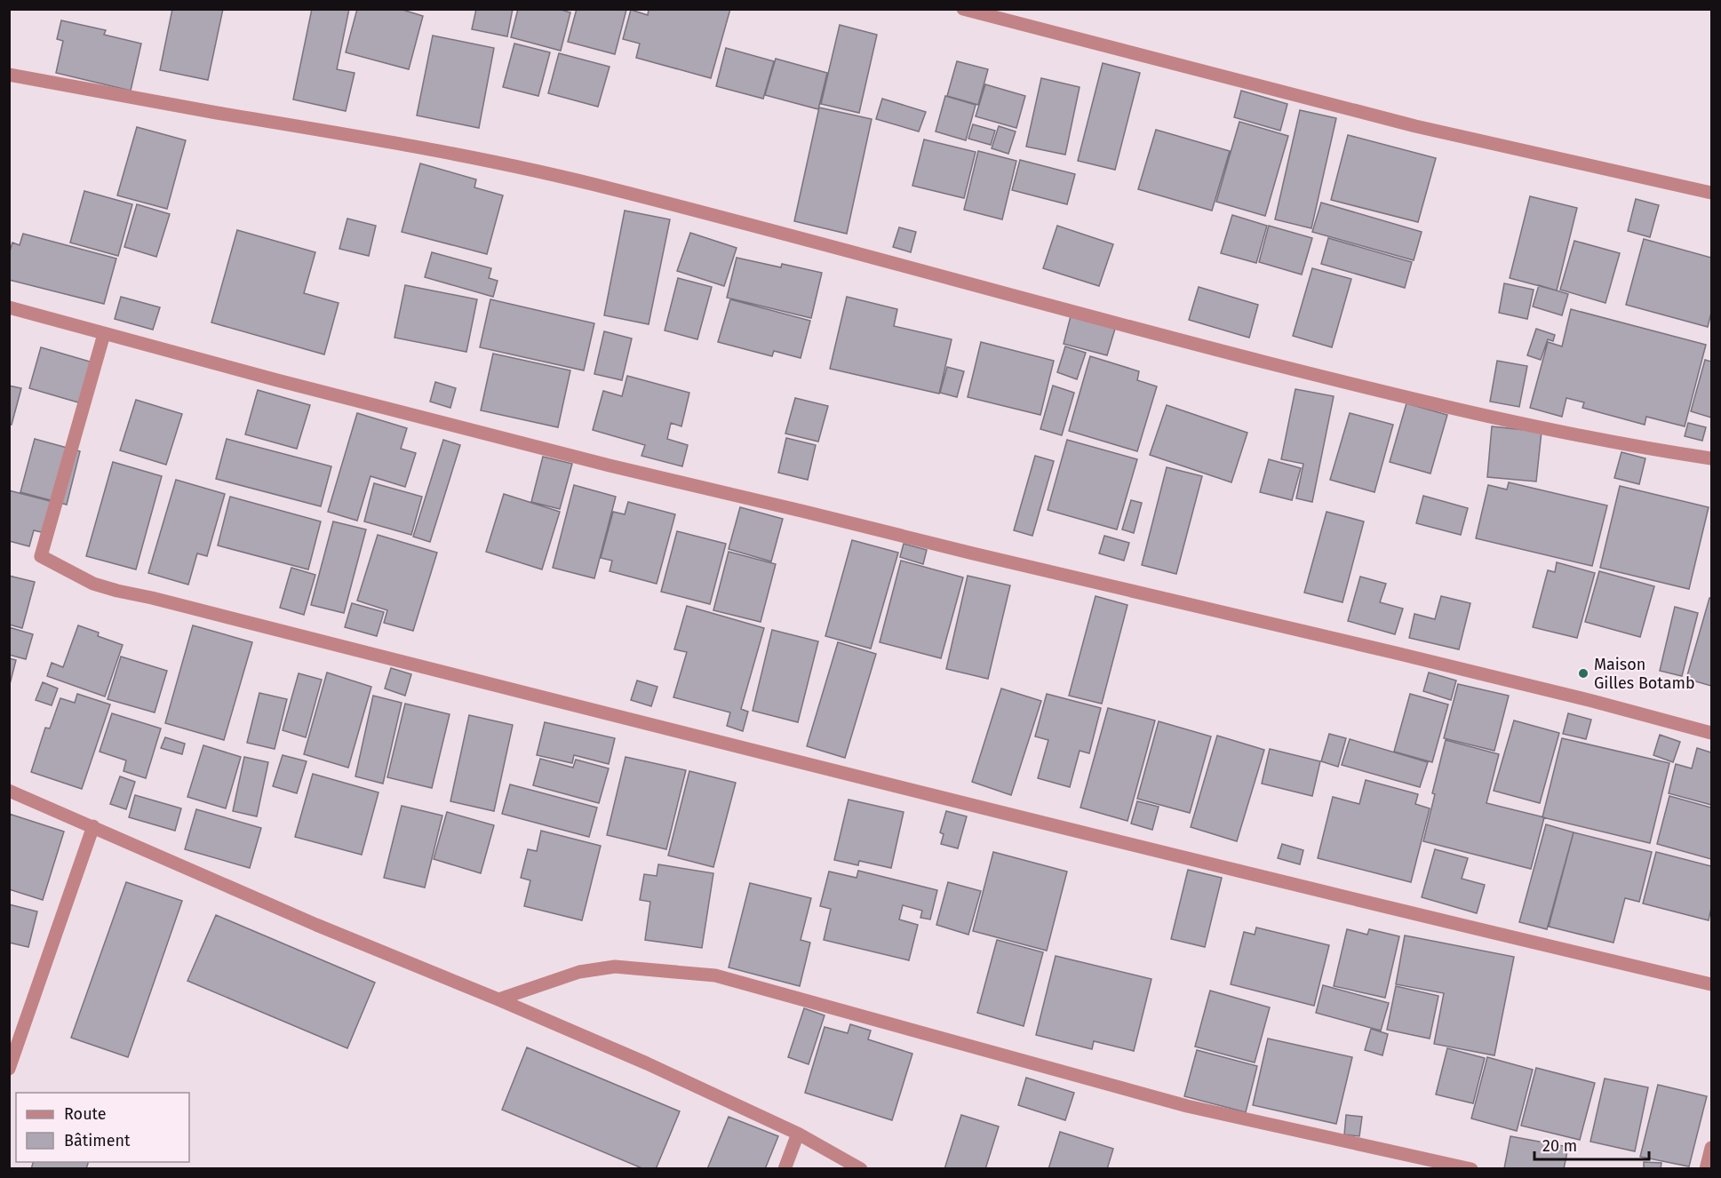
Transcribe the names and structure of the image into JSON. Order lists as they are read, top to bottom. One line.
{"places":["Maison Gilles Botamb"],"legend":["Route","Bâtiment"],"scale_bar":"20 m"}
